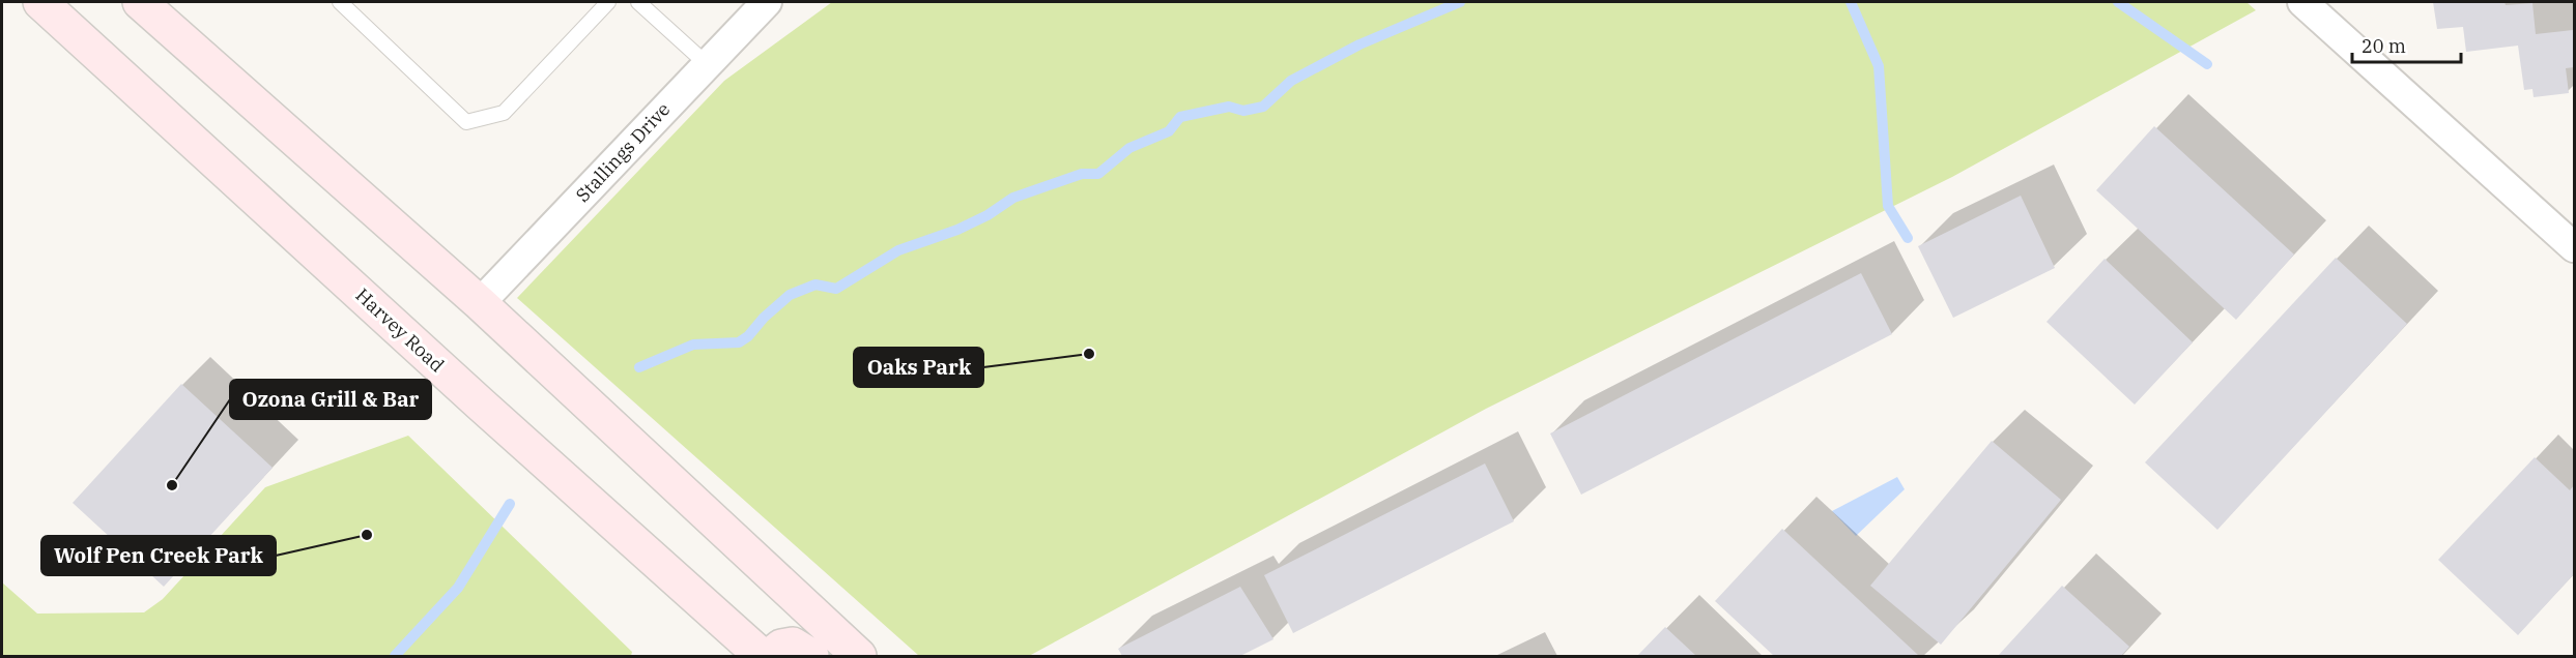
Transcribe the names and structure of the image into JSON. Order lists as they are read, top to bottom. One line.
{"streets":{"main road":["Harvey Road"],"street":["Stallings Drive"]},"places":["Oaks Park","Ozona Grill & Bar","Wolf Pen Creek Park"],"scale_bar":"20 m"}
